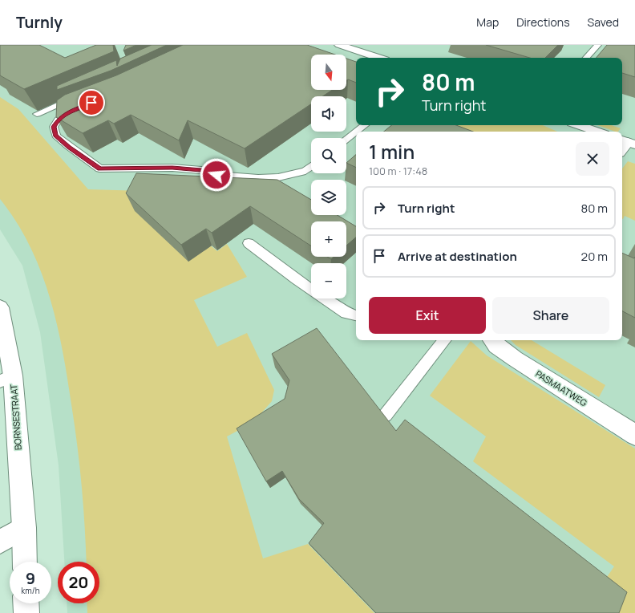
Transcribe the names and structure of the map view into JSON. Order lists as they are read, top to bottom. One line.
{"streets":{"street":["PASMAATWEG","BORNSESTRAAT"]},"north":"bottom","page":{"header":"Turnly","nav":["Map","Directions","Saved"],"map_buttons":["+","−"],"turn":["80 m","Turn right"],"heading":["1 min","100 m · 17:48"],"list":[{"name":"Turn right","value":"80 m"},{"name":"Arrive at destination","value":"20 m"}],"buttons":["Exit","Share"],"speed":"9 km/h","limit":"20"}}
